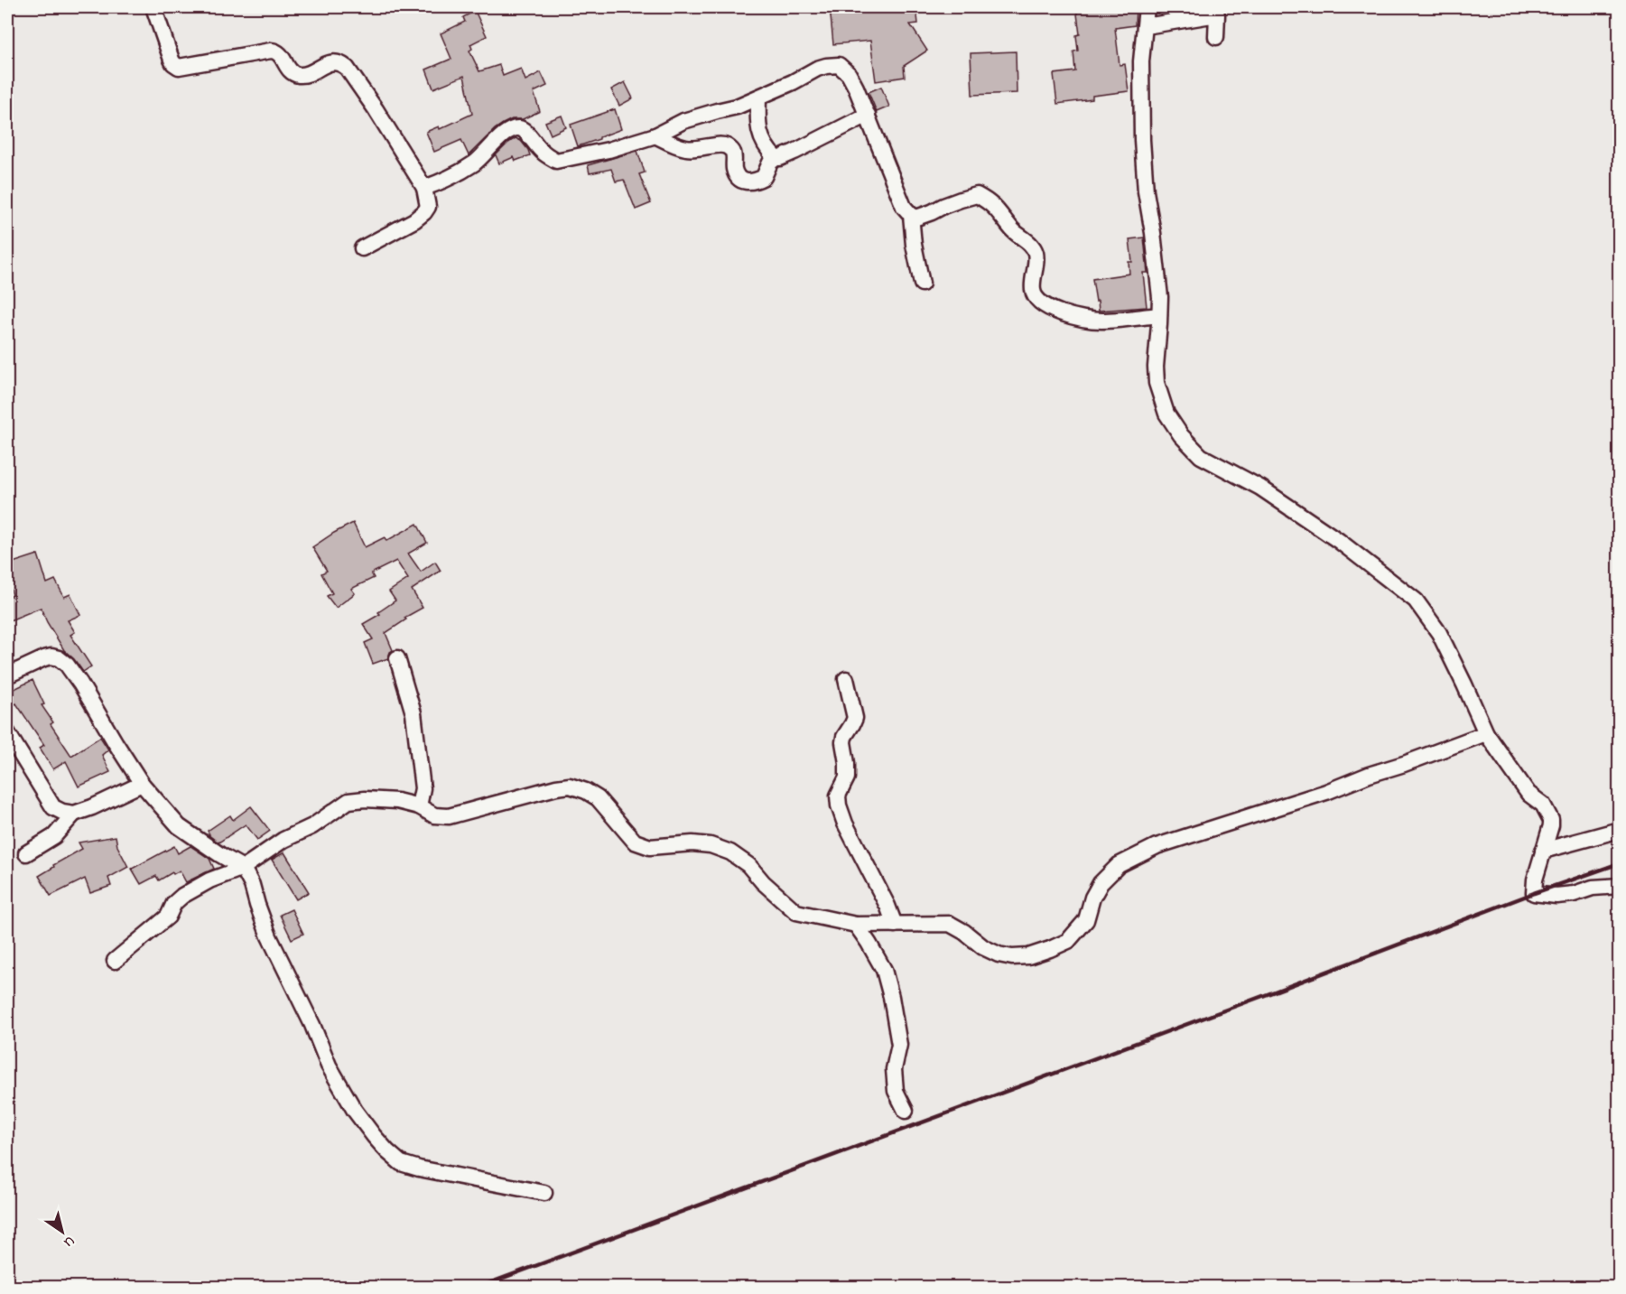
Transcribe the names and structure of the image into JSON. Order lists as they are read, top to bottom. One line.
{"north":"bottom right"}
